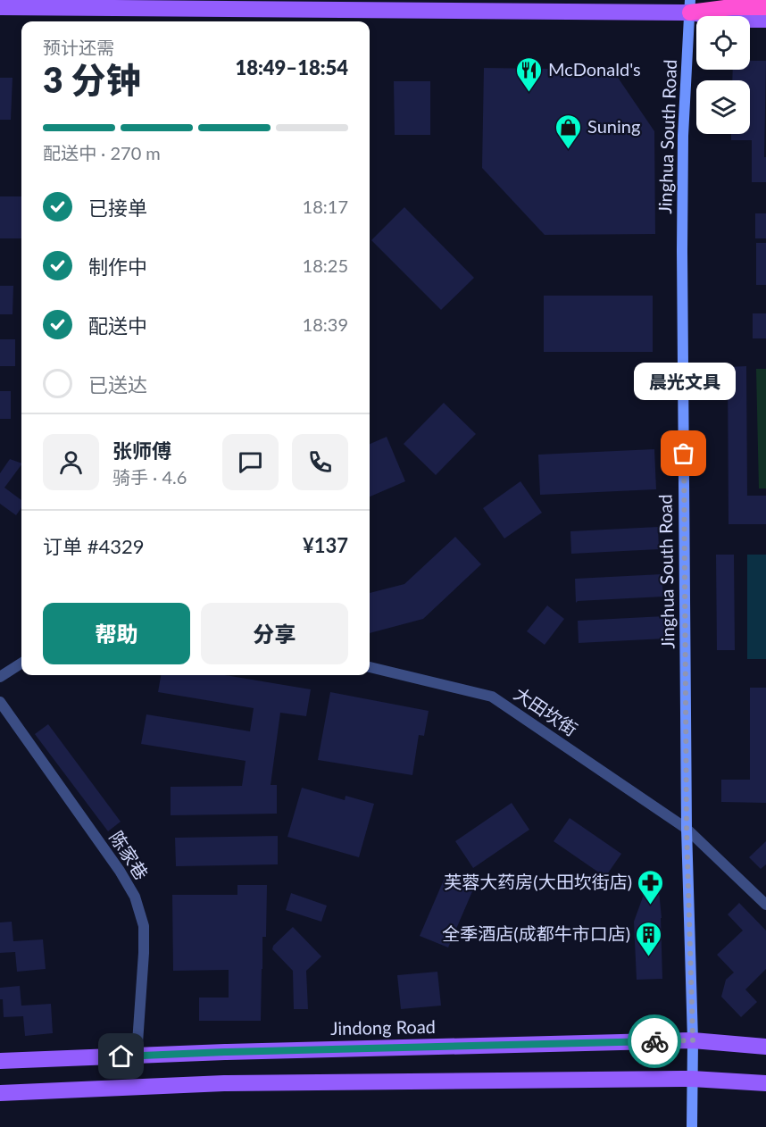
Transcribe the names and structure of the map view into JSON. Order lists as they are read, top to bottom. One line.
{"streets":{"main road":["Jindong Road"],"street":["Jinghua South Road","大田坎街","陈家巷"]},"crossings":[["Jinghua South Road","大田坎街"],["Jinghua South Road","Jindong Road"],["陈家巷","Jindong Road"]],"places":{"restaurant":["McDonald's"],"shop":["Suning"],"other":["晨光文具"],"pharmacy":["芙蓉大药房(大田坎街店)"],"building":["全季酒店(成都牛市口店)"]},"page":{"heading":["3 分钟","预计还需","18:49–18:54"],"panel":["张师傅","骑手 · 4.6","订单 #4329","¥137"],"bar":"配送中 · 270 m","list":[["已接单","18:17"],["制作中","18:25"],["配送中","18:39"],"已送达"],"bubble":"晨光文具","buttons":["帮助","分享"]}}
